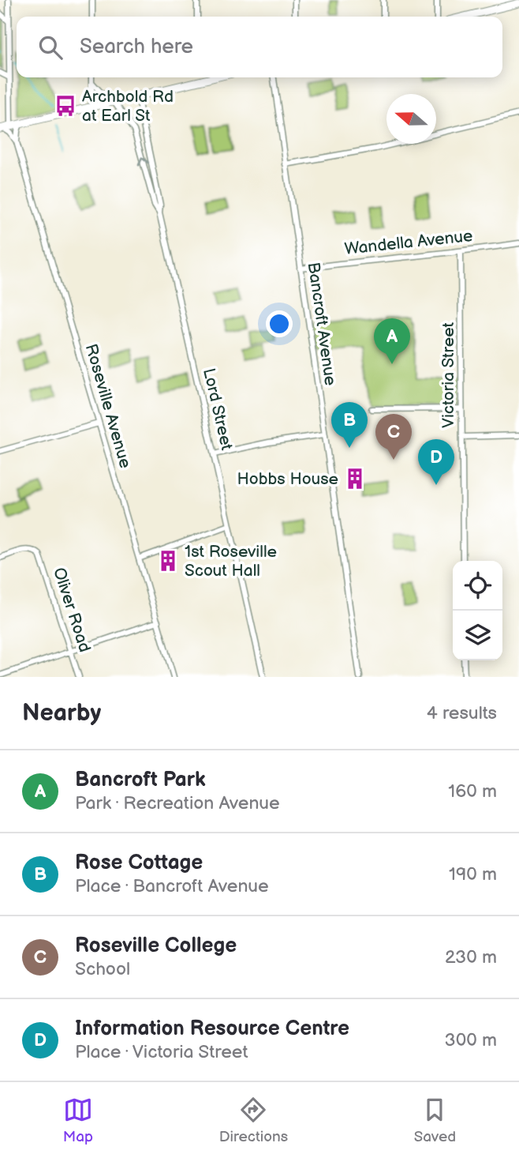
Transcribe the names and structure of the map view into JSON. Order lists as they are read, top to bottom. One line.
{"streets":{"street":["Wandella Avenue","Bancroft Avenue","Victoria Street","Roseville Avenue","Lord Street","Oliver Road"]},"crossings":[["Wandella Avenue","Bancroft Avenue"],["Wandella Avenue","Victoria Street"]],"places":{"bus stop":["Archbold Rd at Earl St"],"building":["Hobbs House","1st Roseville Scout Hall"]},"north":"left","page":{"search":"Search here","pins":["A","B","C","D"],"heading":["Nearby","4 results"],"list":[{"mark":"A","name":"Bancroft Park","note":"Park · Recreation Avenue","value":"160 m"},{"mark":"B","name":"Rose Cottage","note":"Place · Bancroft Avenue","value":"190 m"},{"mark":"C","name":"Roseville College","note":"School","value":"230 m"},{"mark":"D","name":"Information Resource Centre","note":"Place · Victoria Street","value":"300 m"}],"nav":["Map","Directions","Saved"]}}
